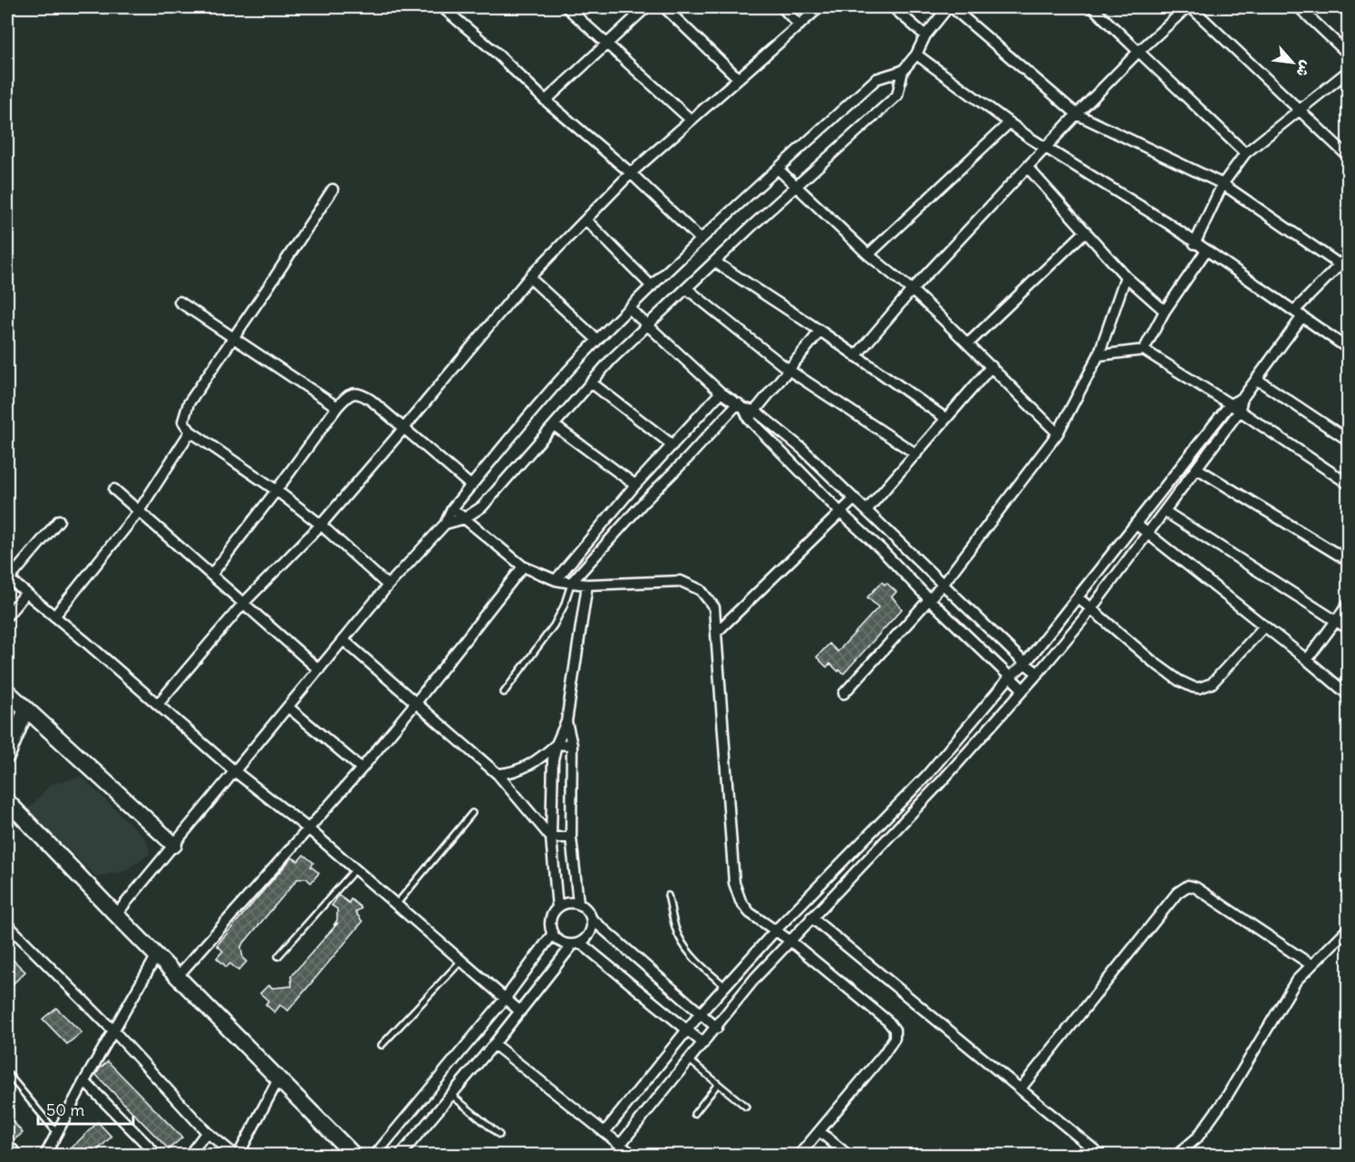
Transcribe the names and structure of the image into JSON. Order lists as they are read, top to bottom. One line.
{"scale_bar":"50 m","north":"bottom right"}
